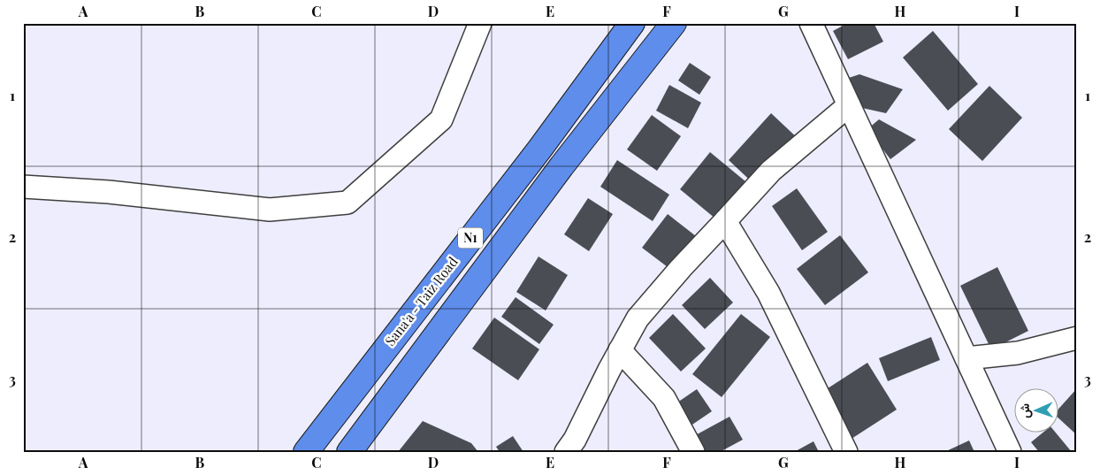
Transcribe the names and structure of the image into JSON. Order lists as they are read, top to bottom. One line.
{"streets":{"highway":["N1","Sana'a - Taiz Road"]},"north":"left","grid":{"columns":["A","B","C","D","E","F","G","H","I"],"rows":["1","2","3"]}}
